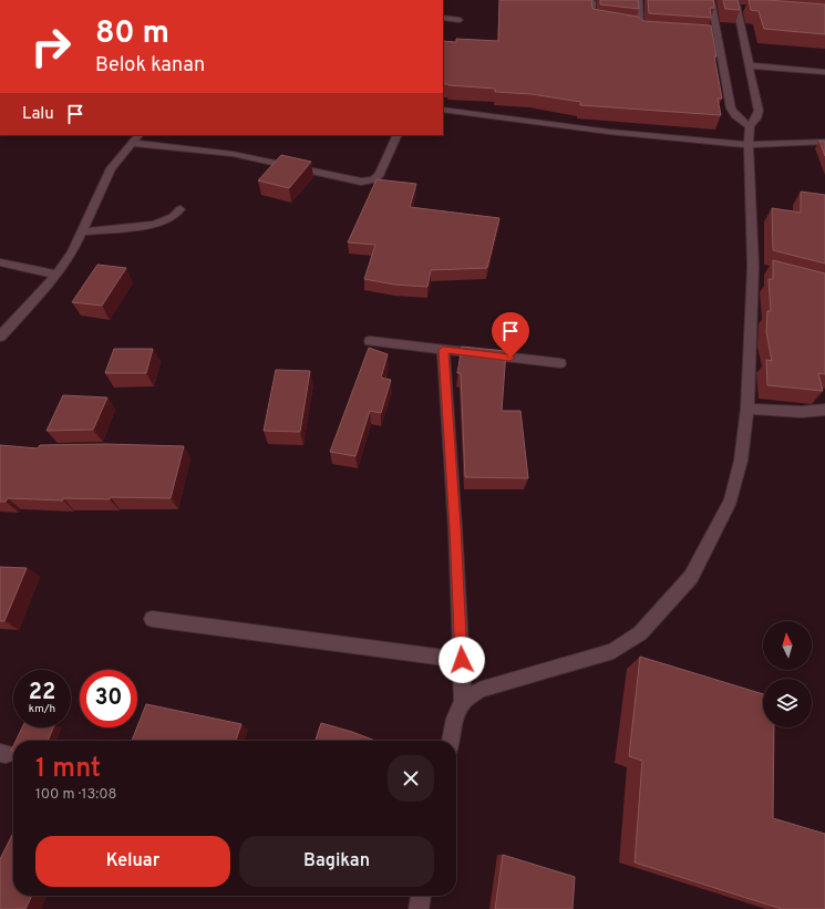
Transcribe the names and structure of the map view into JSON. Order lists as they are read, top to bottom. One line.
{"north":"top","page":{"turn":["80 m","Belok kanan"],"then":"Lalu","speed":"22 km/h","limit":"30","heading":["1 mnt","100 m · 13:08"],"buttons":["Keluar","Bagikan"]}}
